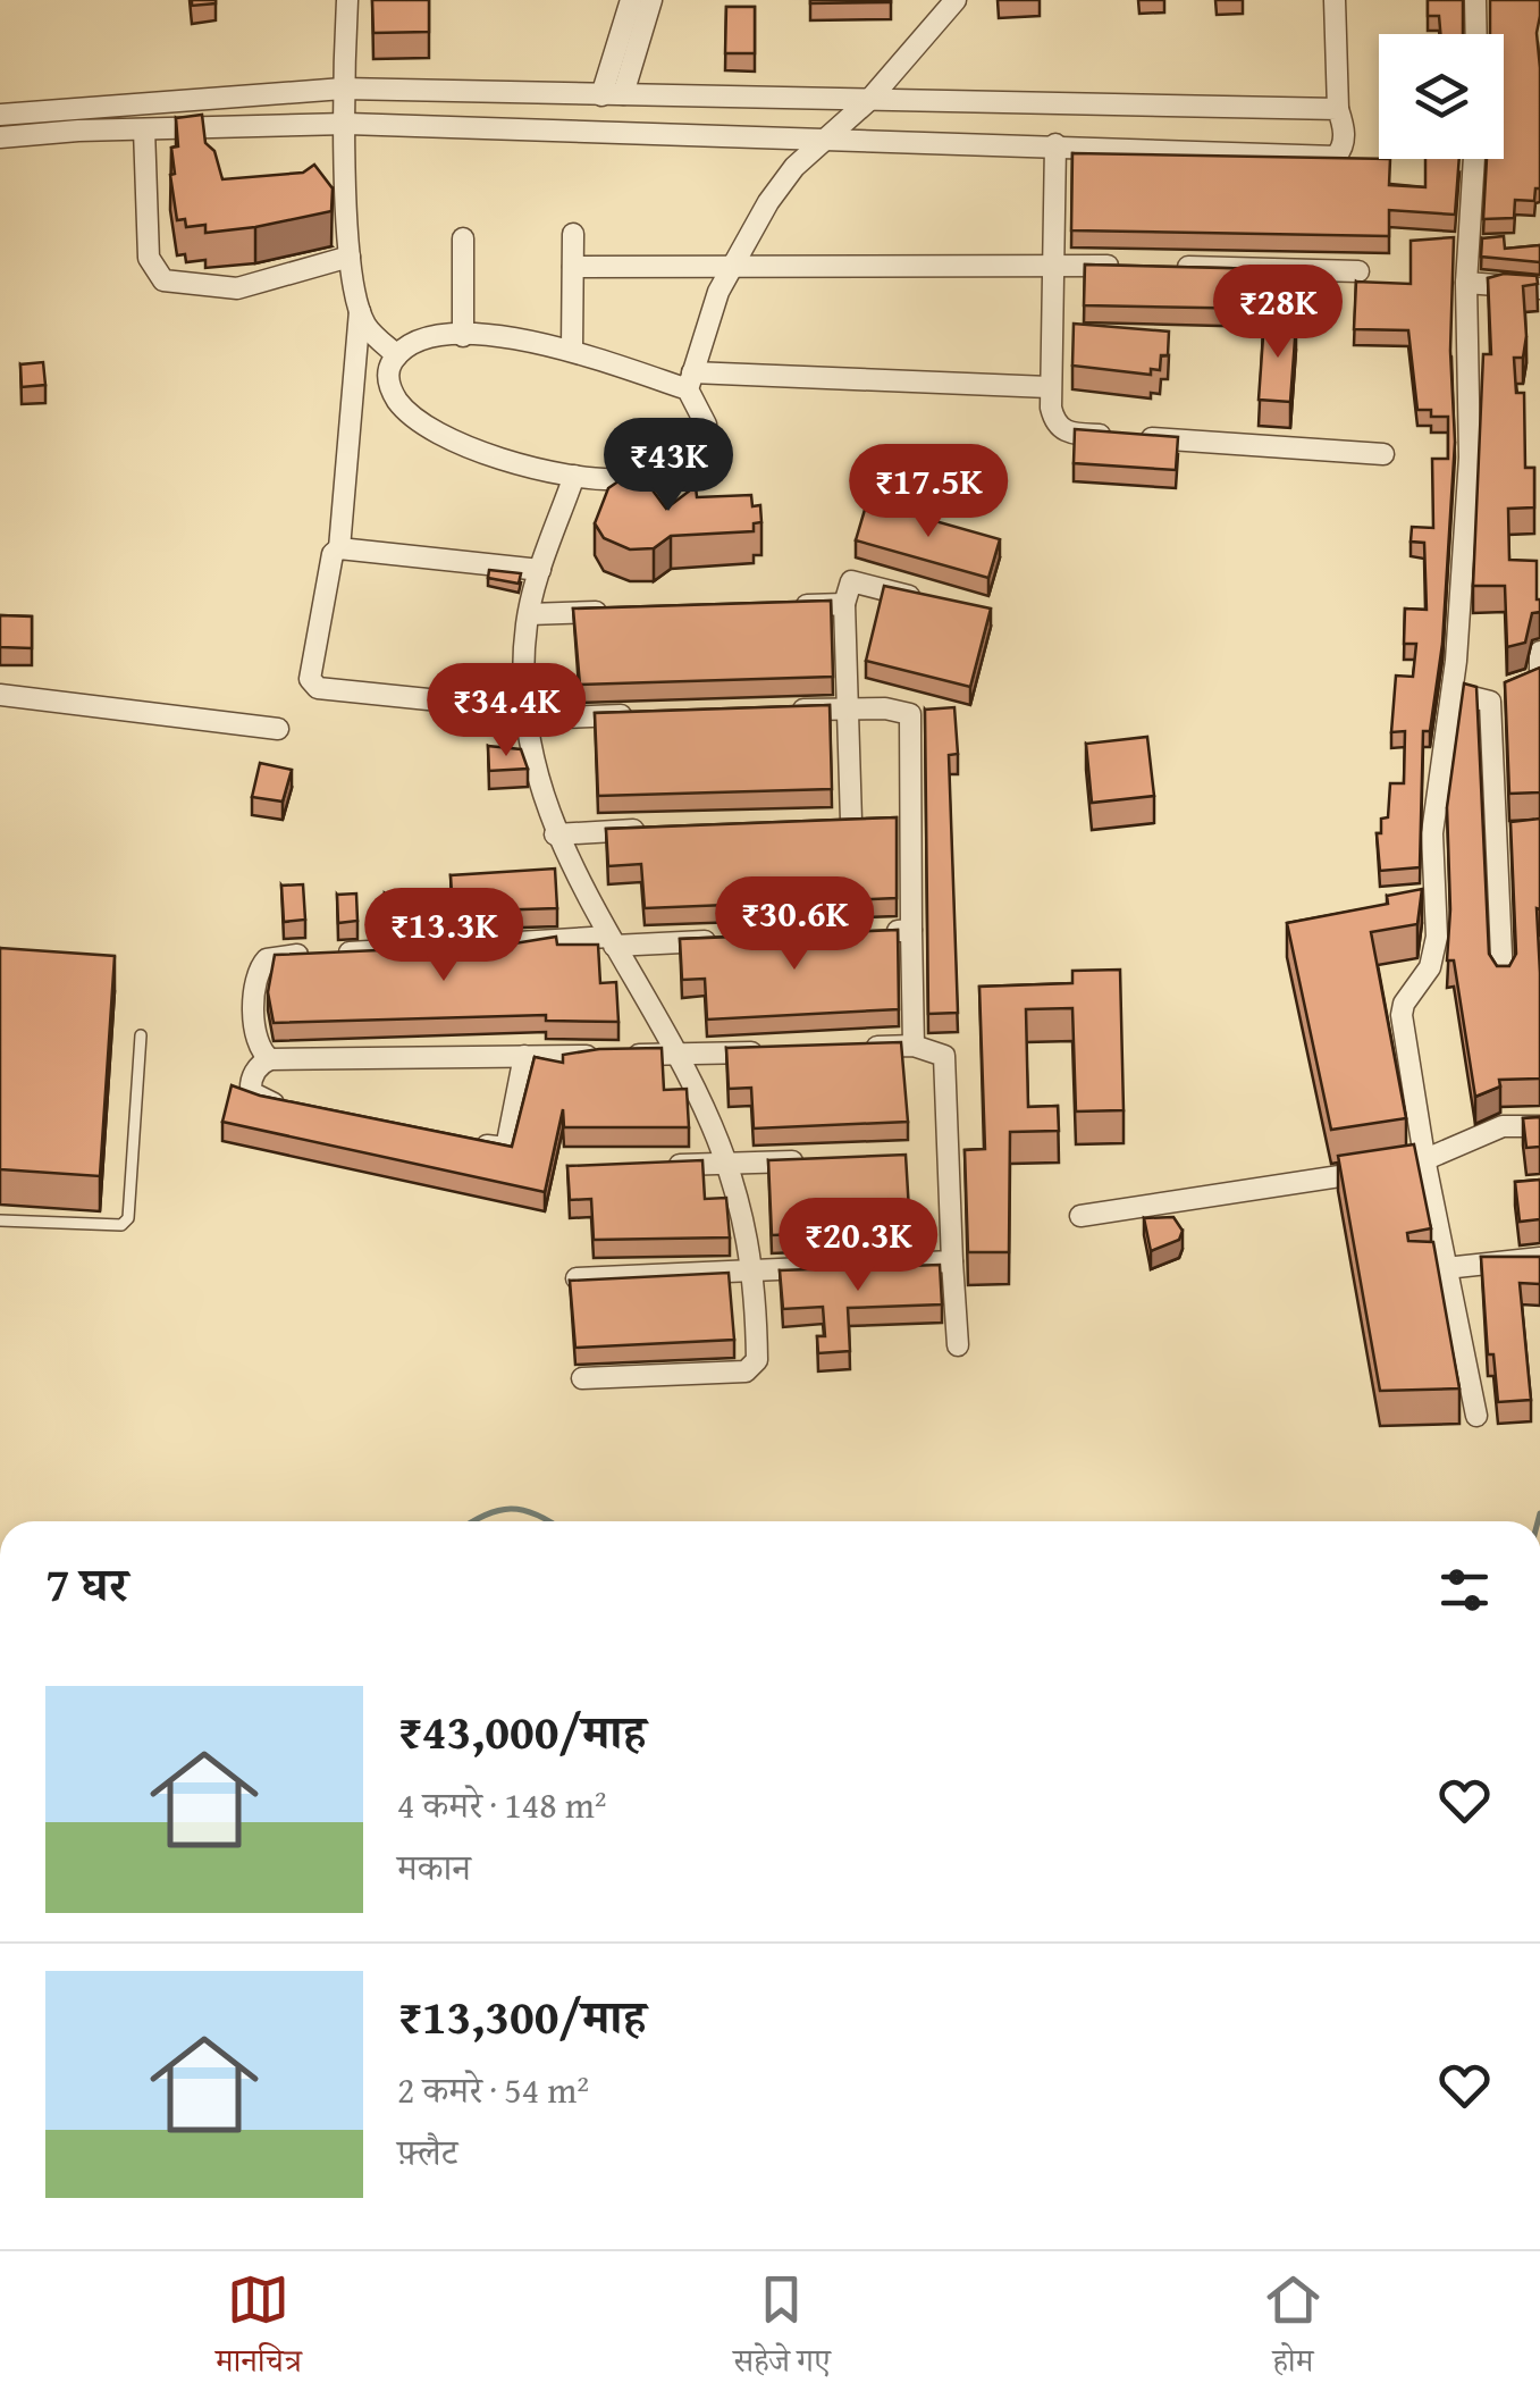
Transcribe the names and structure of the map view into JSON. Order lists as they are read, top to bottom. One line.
{"page":{"price":["₹28K","₹43K","₹17.5K","₹34.4K","₹30.6K","₹13.3K","₹20.3K"],"heading":"7 घर","list":[{"name":"₹43,000/माह","note":"4 कमरे · 148 m² · मकान"},{"name":"₹13,300/माह","note":"2 कमरे · 54 m² · फ़्लैट"}],"tabs":["मानचित्र","सहेजे गए","होम"]}}
